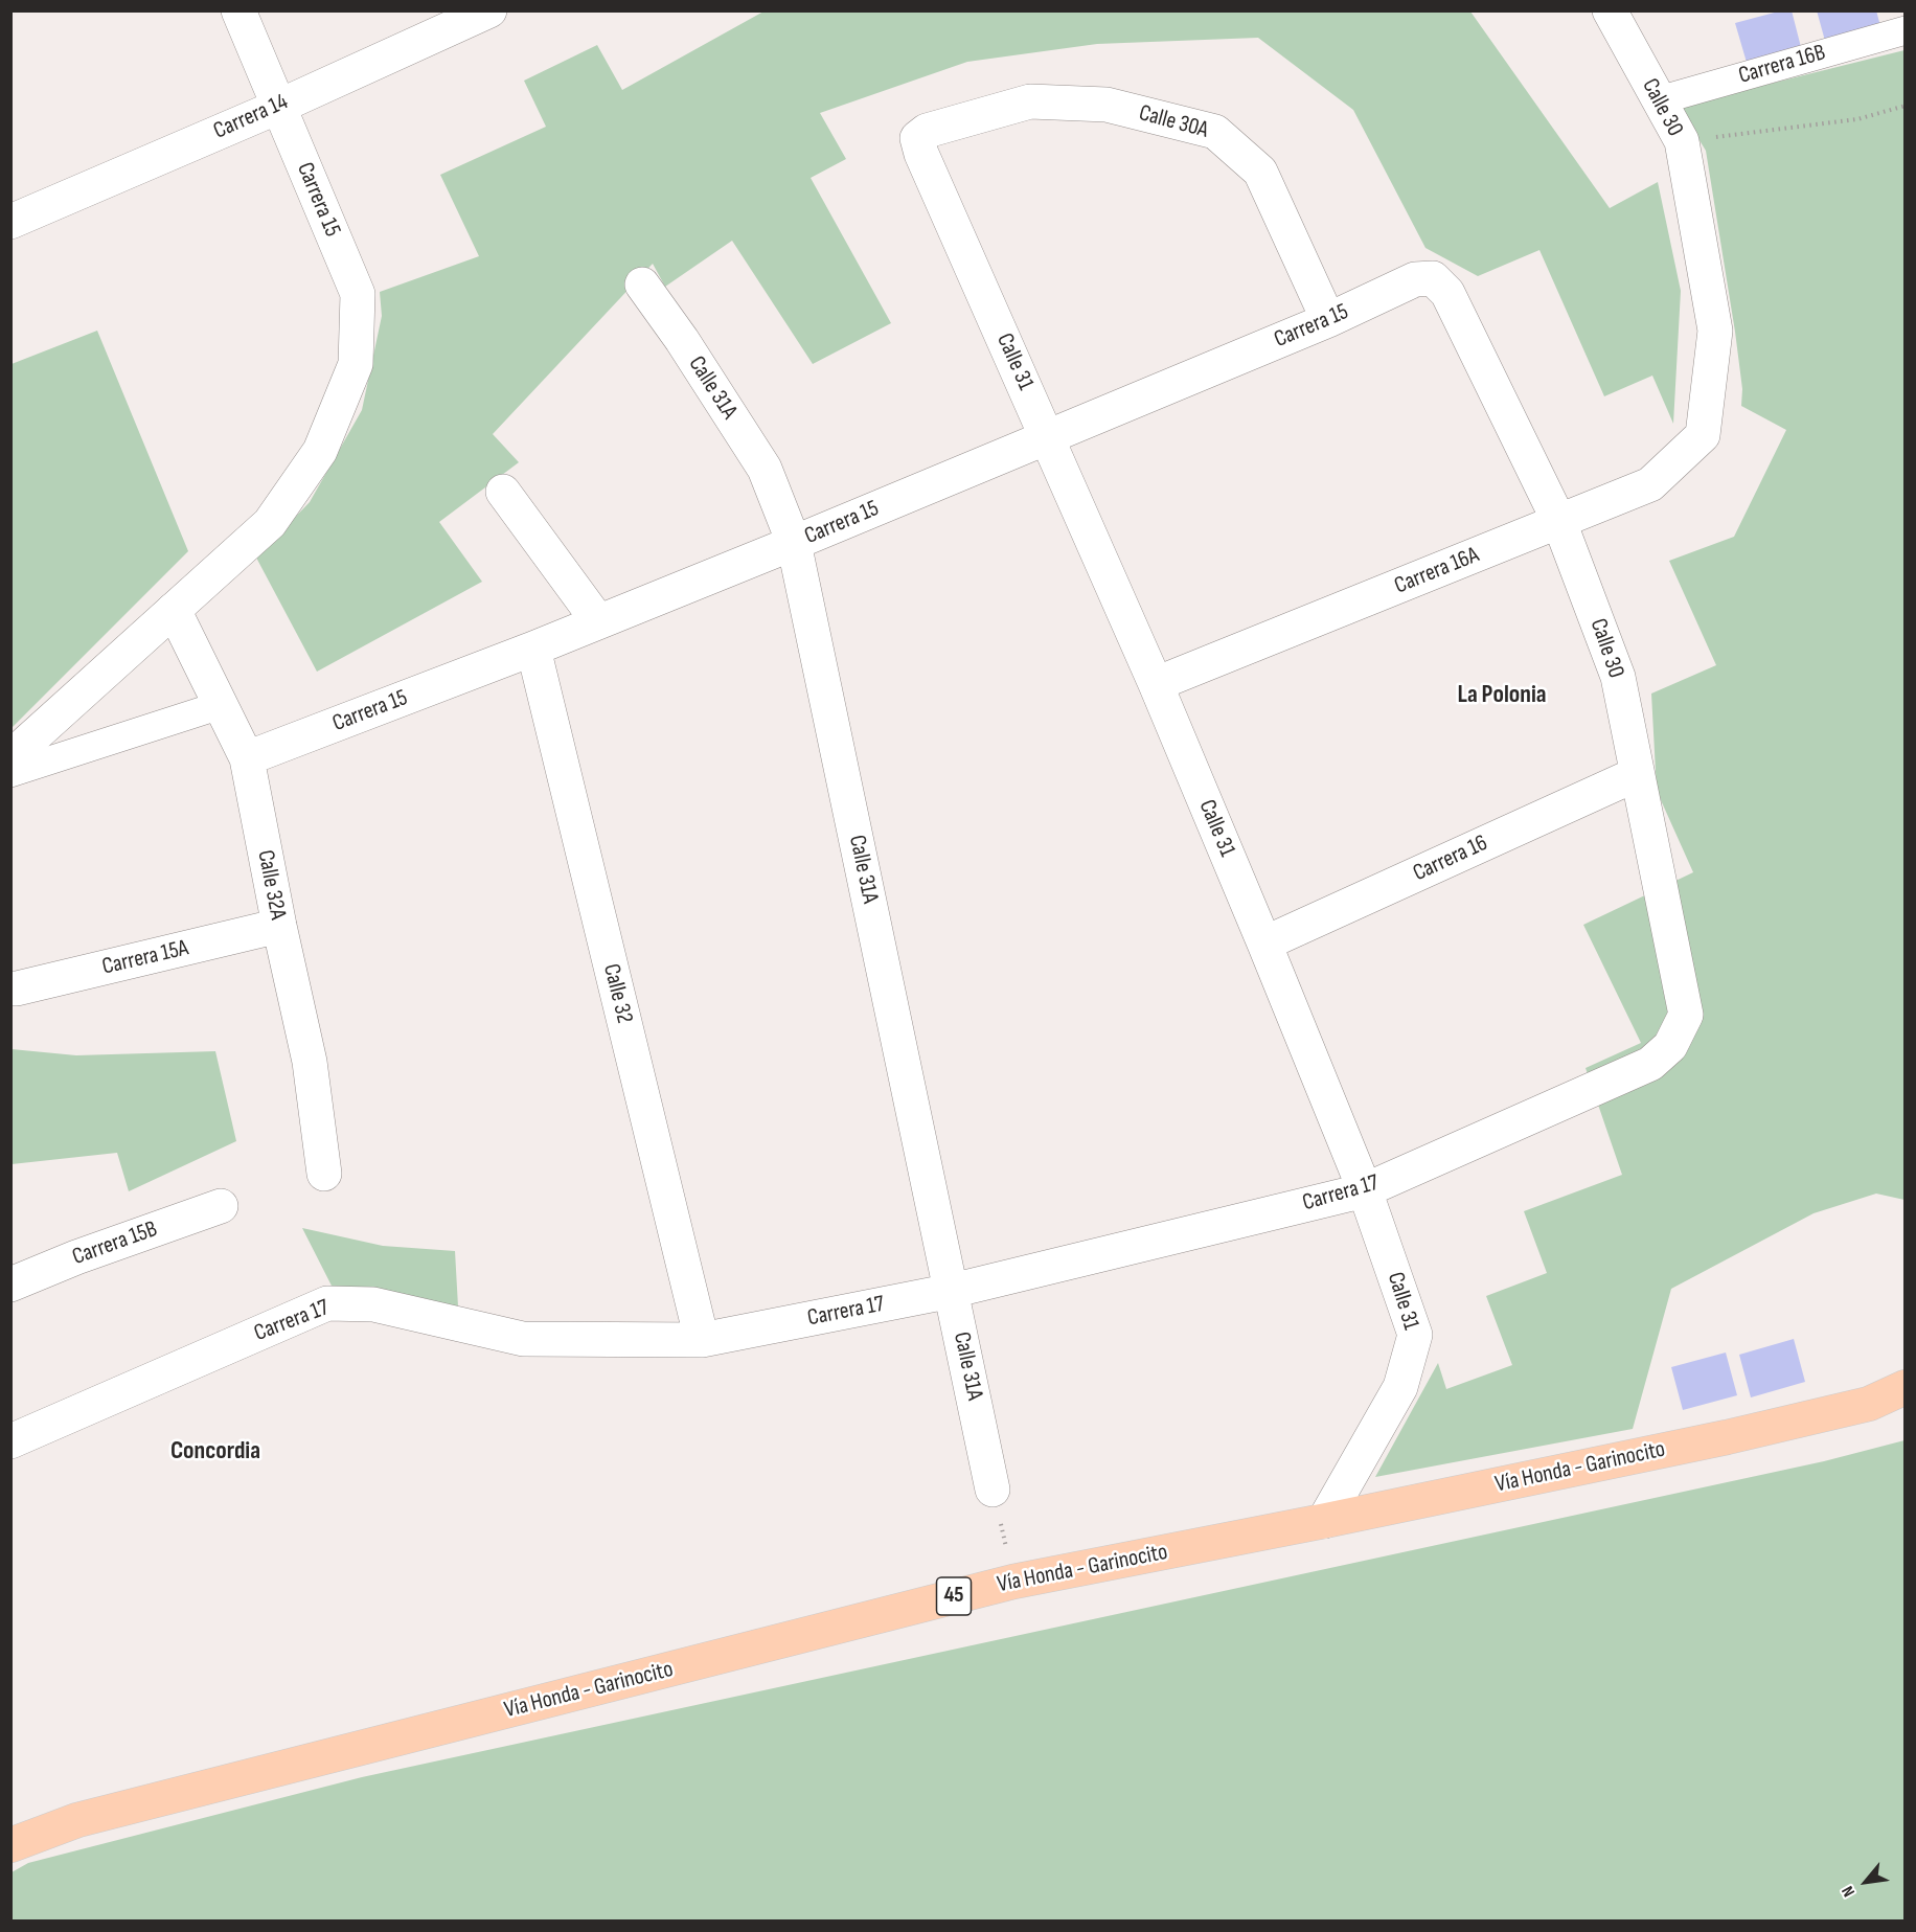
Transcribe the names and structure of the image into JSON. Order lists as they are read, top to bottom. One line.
{"streets":{"highway":["Vía Honda - Garinocito","45"],"street":["Carrera 16B","Calle 30","Carrera 14","Calle 30A","Carrera 15","Calle 31","Calle 31A","Carrera 16A","Carrera 16","Calle 32A","Carrera 15A","Calle 32","Carrera 17","Carrera 15B"]},"crossings":[["Carrera 16B","Calle 30"],["Calle 30","Carrera 15"],["Calle 30","Carrera 16A"],["Calle 30","Carrera 16"],["Calle 30","Carrera 17"],["Carrera 14","Carrera 15"],["Calle 30A","Carrera 15"],["Calle 30A","Calle 31"],["Carrera 15","Calle 31"],["Carrera 15","Calle 31A"],["Carrera 15","Calle 32A"],["Carrera 15","Calle 32"],["Calle 31","Carrera 16A"],["Calle 31","Carrera 16"],["Calle 31","Carrera 17"],["Calle 31","Vía Honda - Garinocito"],["Calle 31A","Carrera 17"],["Calle 32A","Carrera 15A"],["Calle 32","Carrera 17"]],"districts":["La Polonia","Concordia"],"north":"bottom left"}
